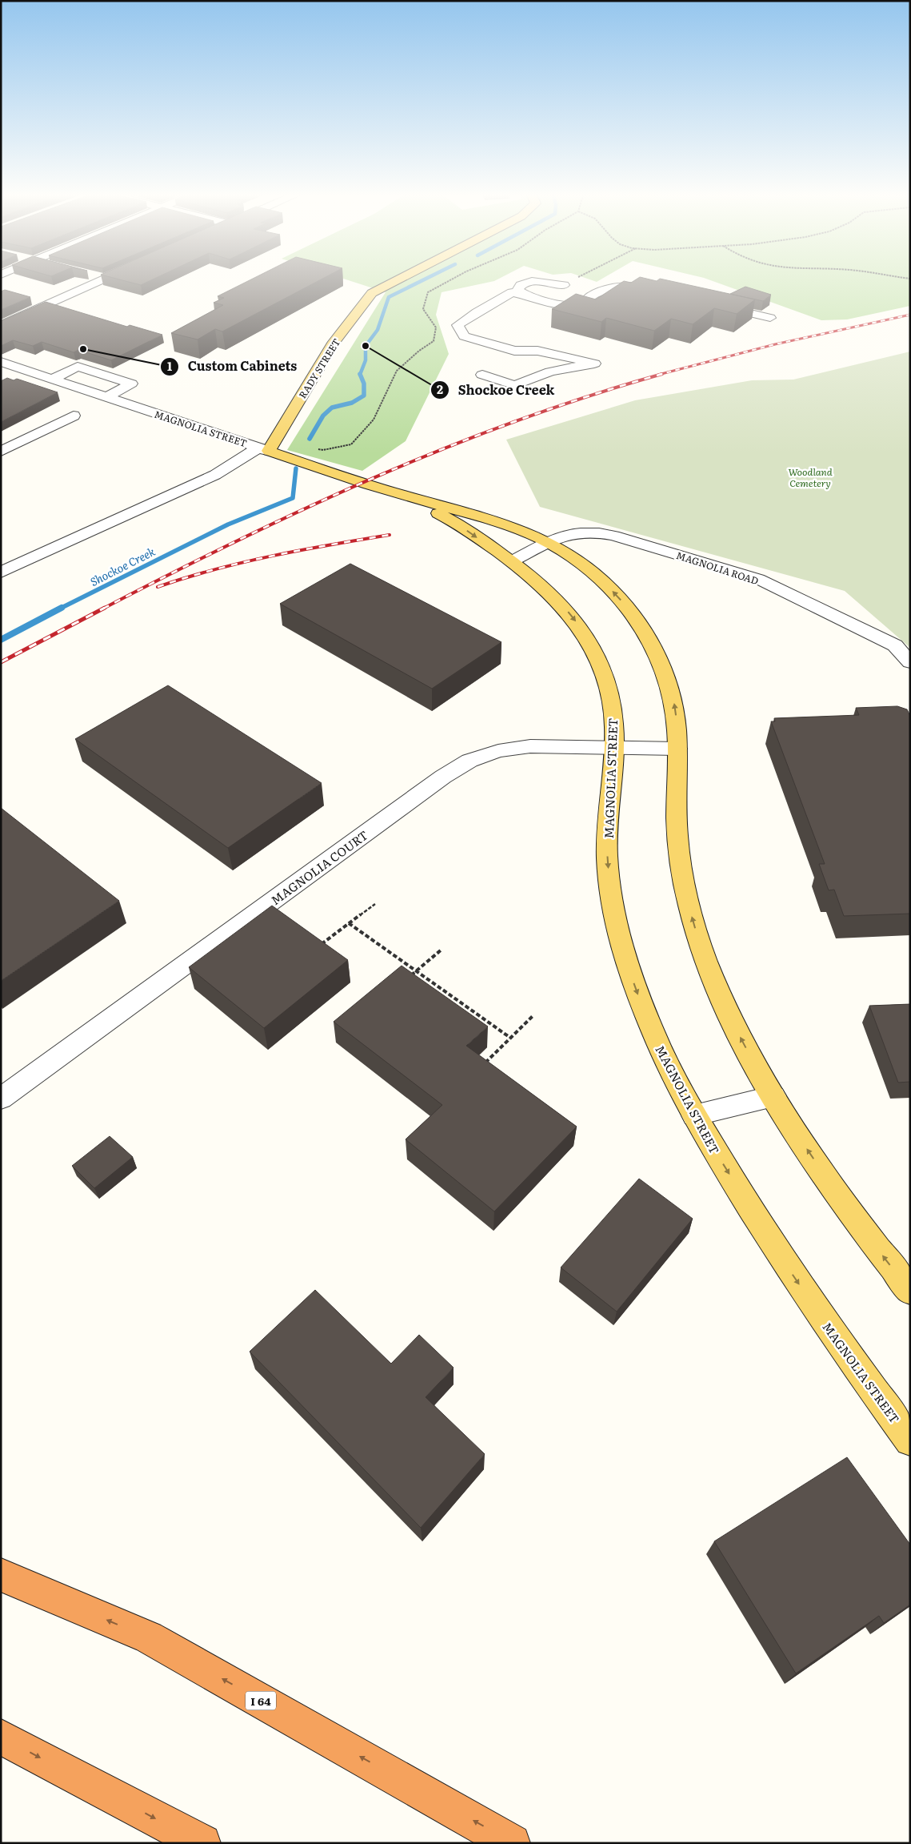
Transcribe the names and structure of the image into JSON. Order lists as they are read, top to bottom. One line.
{"streets":{"highway":["I 64"],"main road":["RADY STREET","MAGNOLIA STREET"],"street":["MAGNOLIA ROAD","MAGNOLIA COURT"]},"crossings":[["RADY STREET","MAGNOLIA STREET"],["MAGNOLIA STREET","MAGNOLIA ROAD"],["MAGNOLIA STREET","MAGNOLIA COURT"]],"water":["Shockoe Creek"],"parks":["Woodland Cemetery"],"places":["Shockoe Creek","Custom Cabinets"]}
